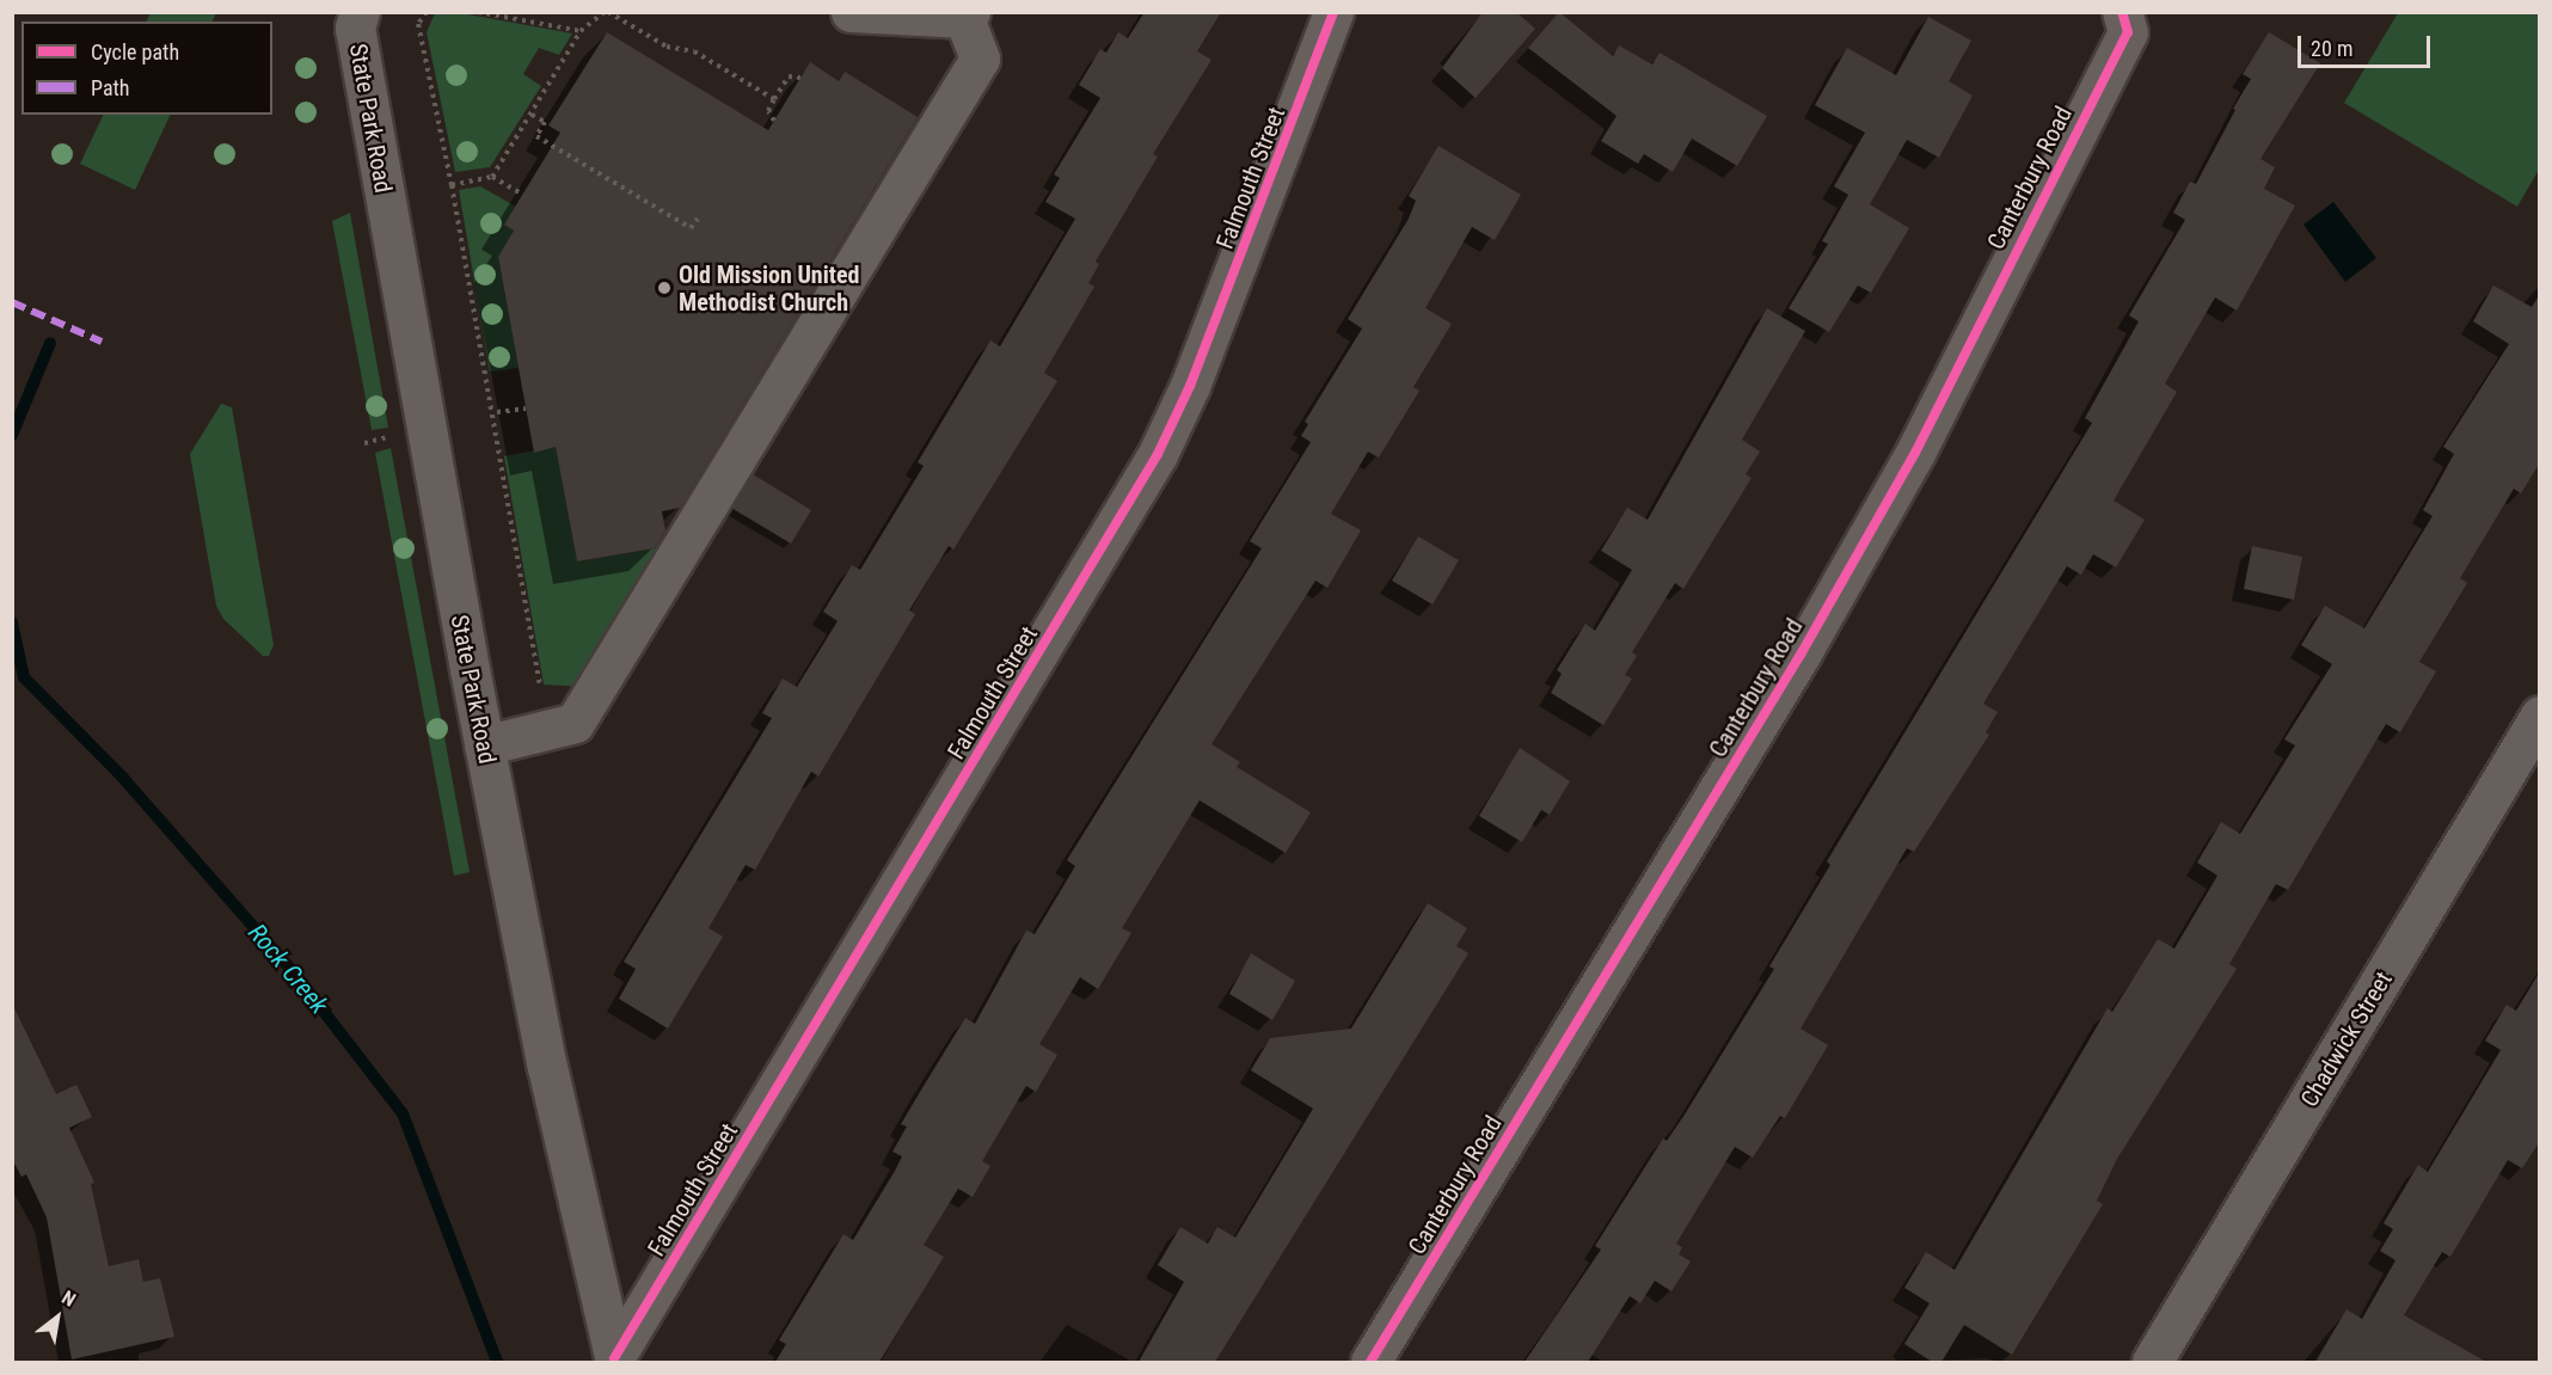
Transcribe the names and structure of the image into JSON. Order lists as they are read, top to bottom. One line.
{"streets":{"street":["State Park Road","Falmouth Street","Canterbury Road","Chadwick Street"]},"crossings":[["State Park Road","Falmouth Street"]],"water":["Rock Creek"],"places":["Old Mission United Methodist Church"],"legend":["Cycle path","Path"],"scale_bar":"20 m","north":"top right"}
